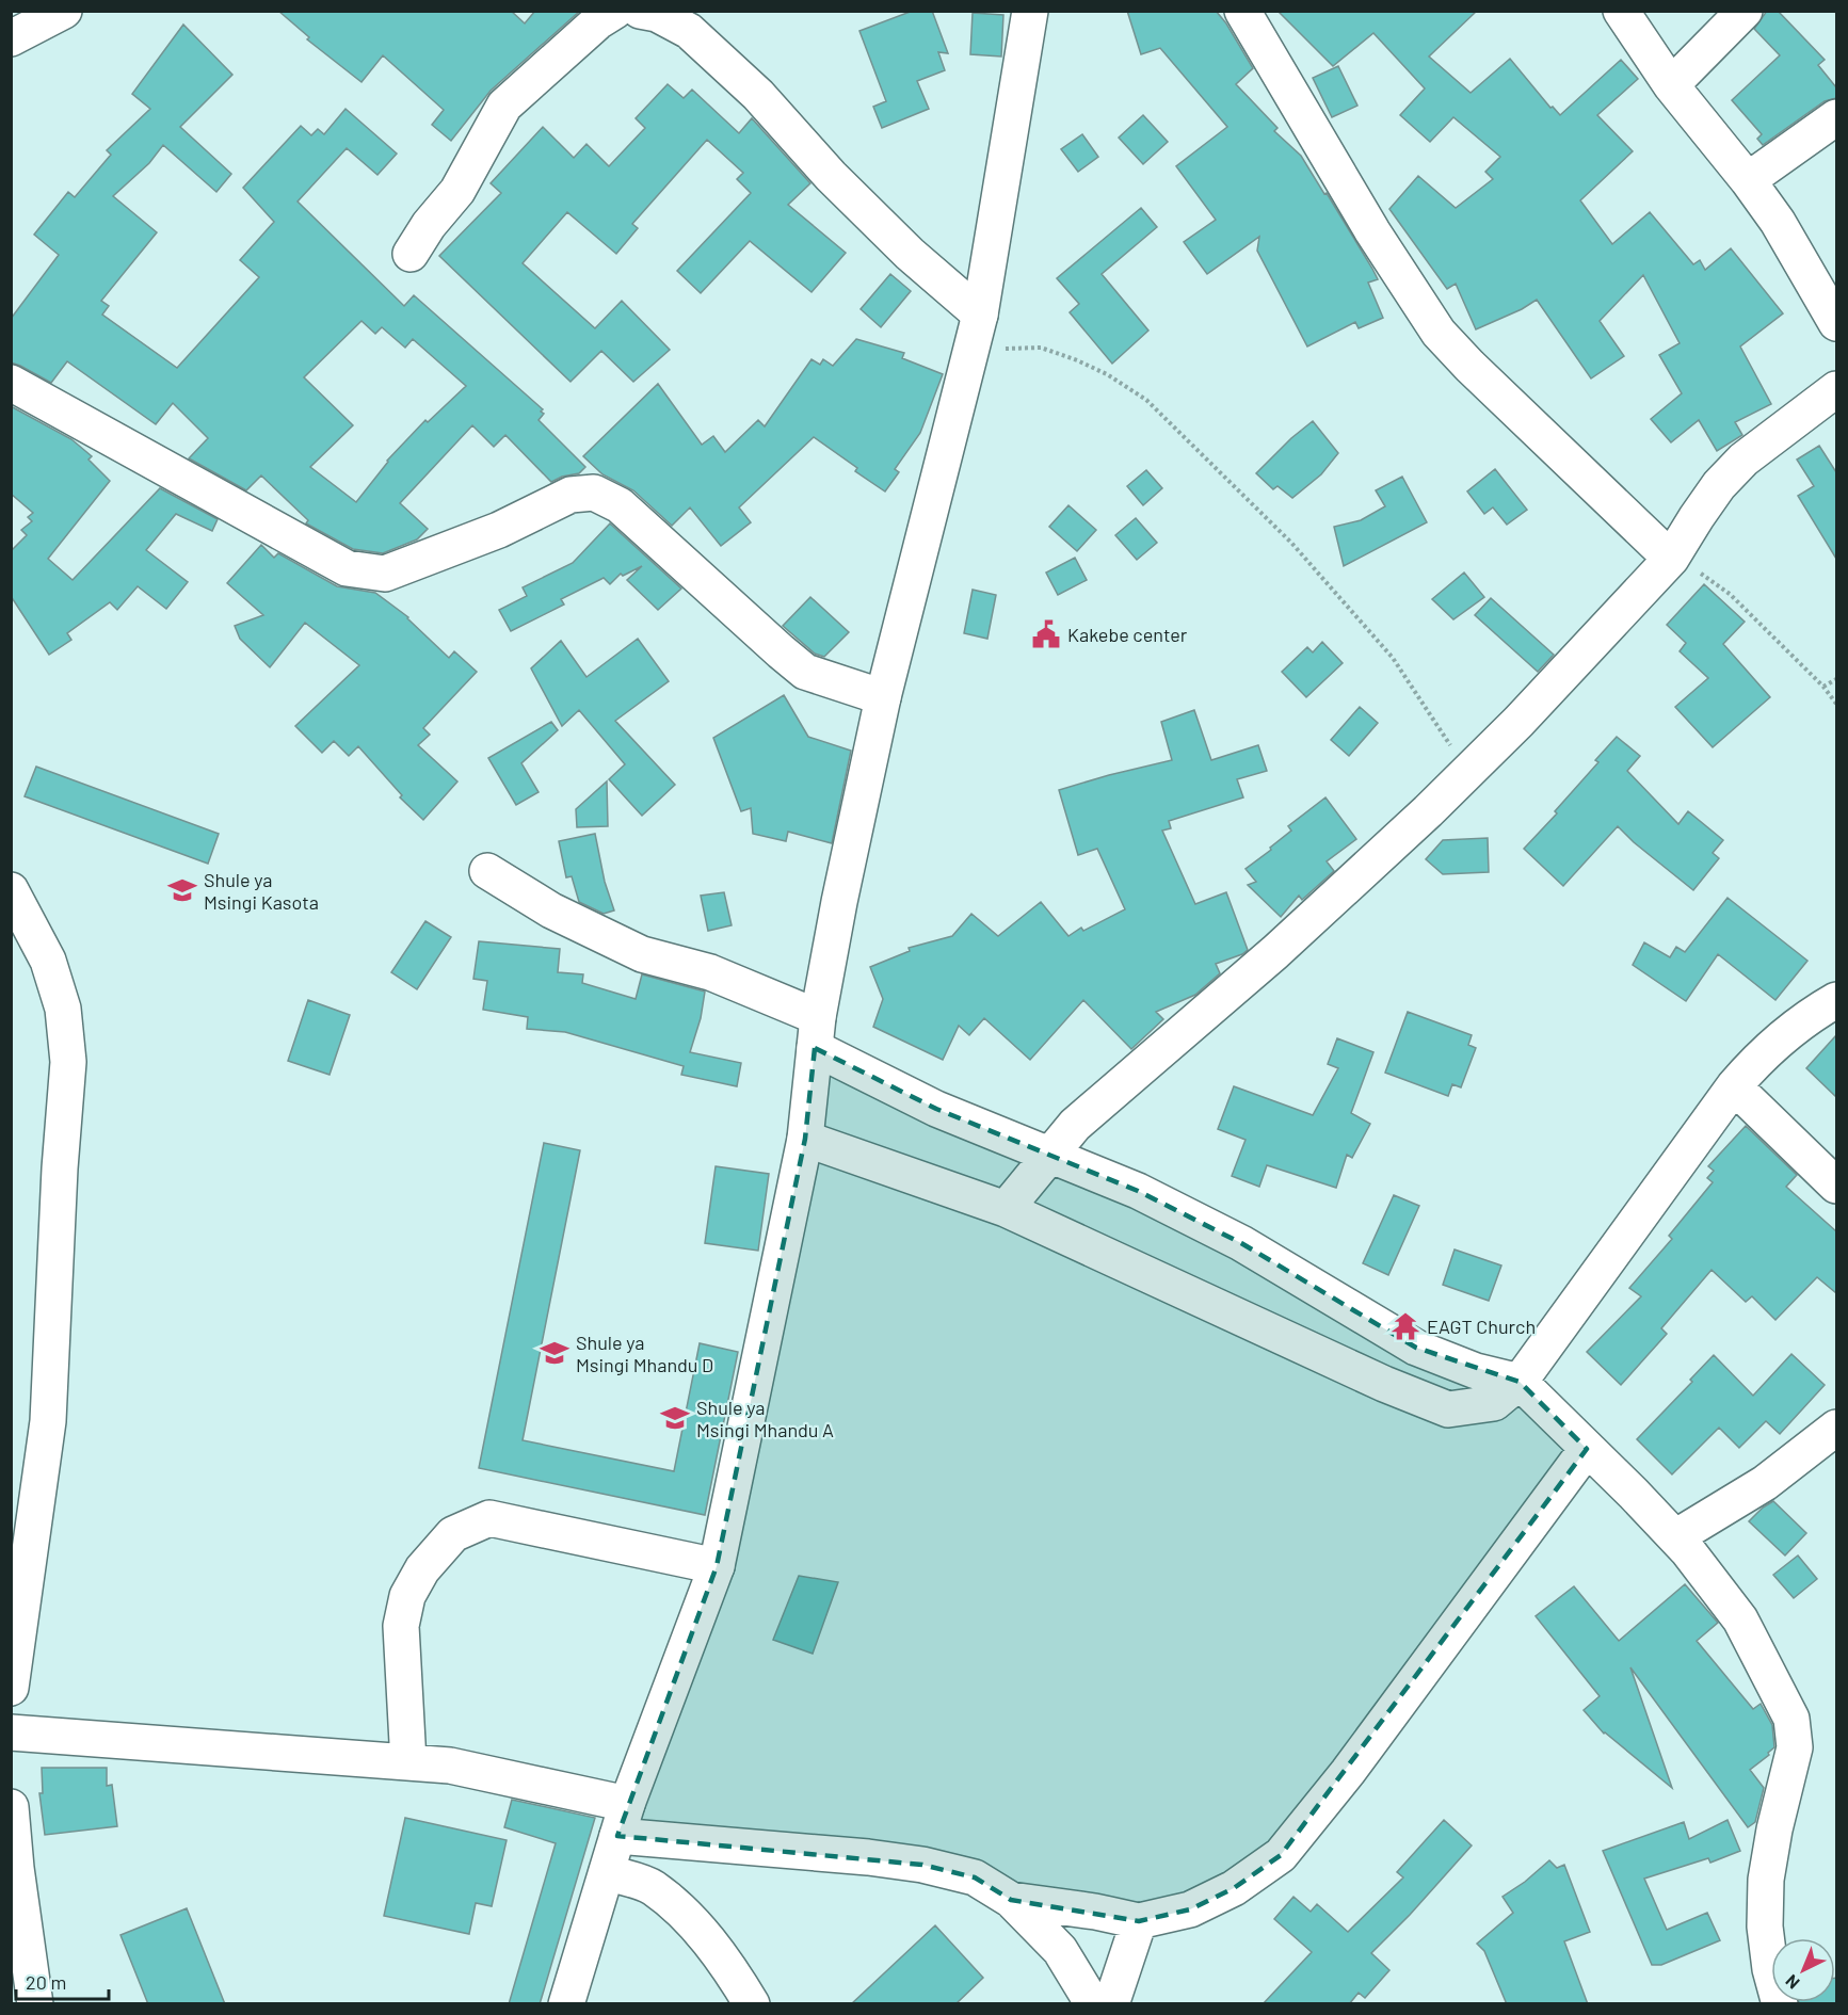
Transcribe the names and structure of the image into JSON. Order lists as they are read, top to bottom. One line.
{"places":{"public building":["Kakebe center"],"school or university":["Shule ya Msingi Kasota","Shule ya Msingi Mhandu D","Shule ya Msingi Mhandu A"],"temple":["EAGT Church"]},"scale_bar":"20 m","north":"bottom left"}
